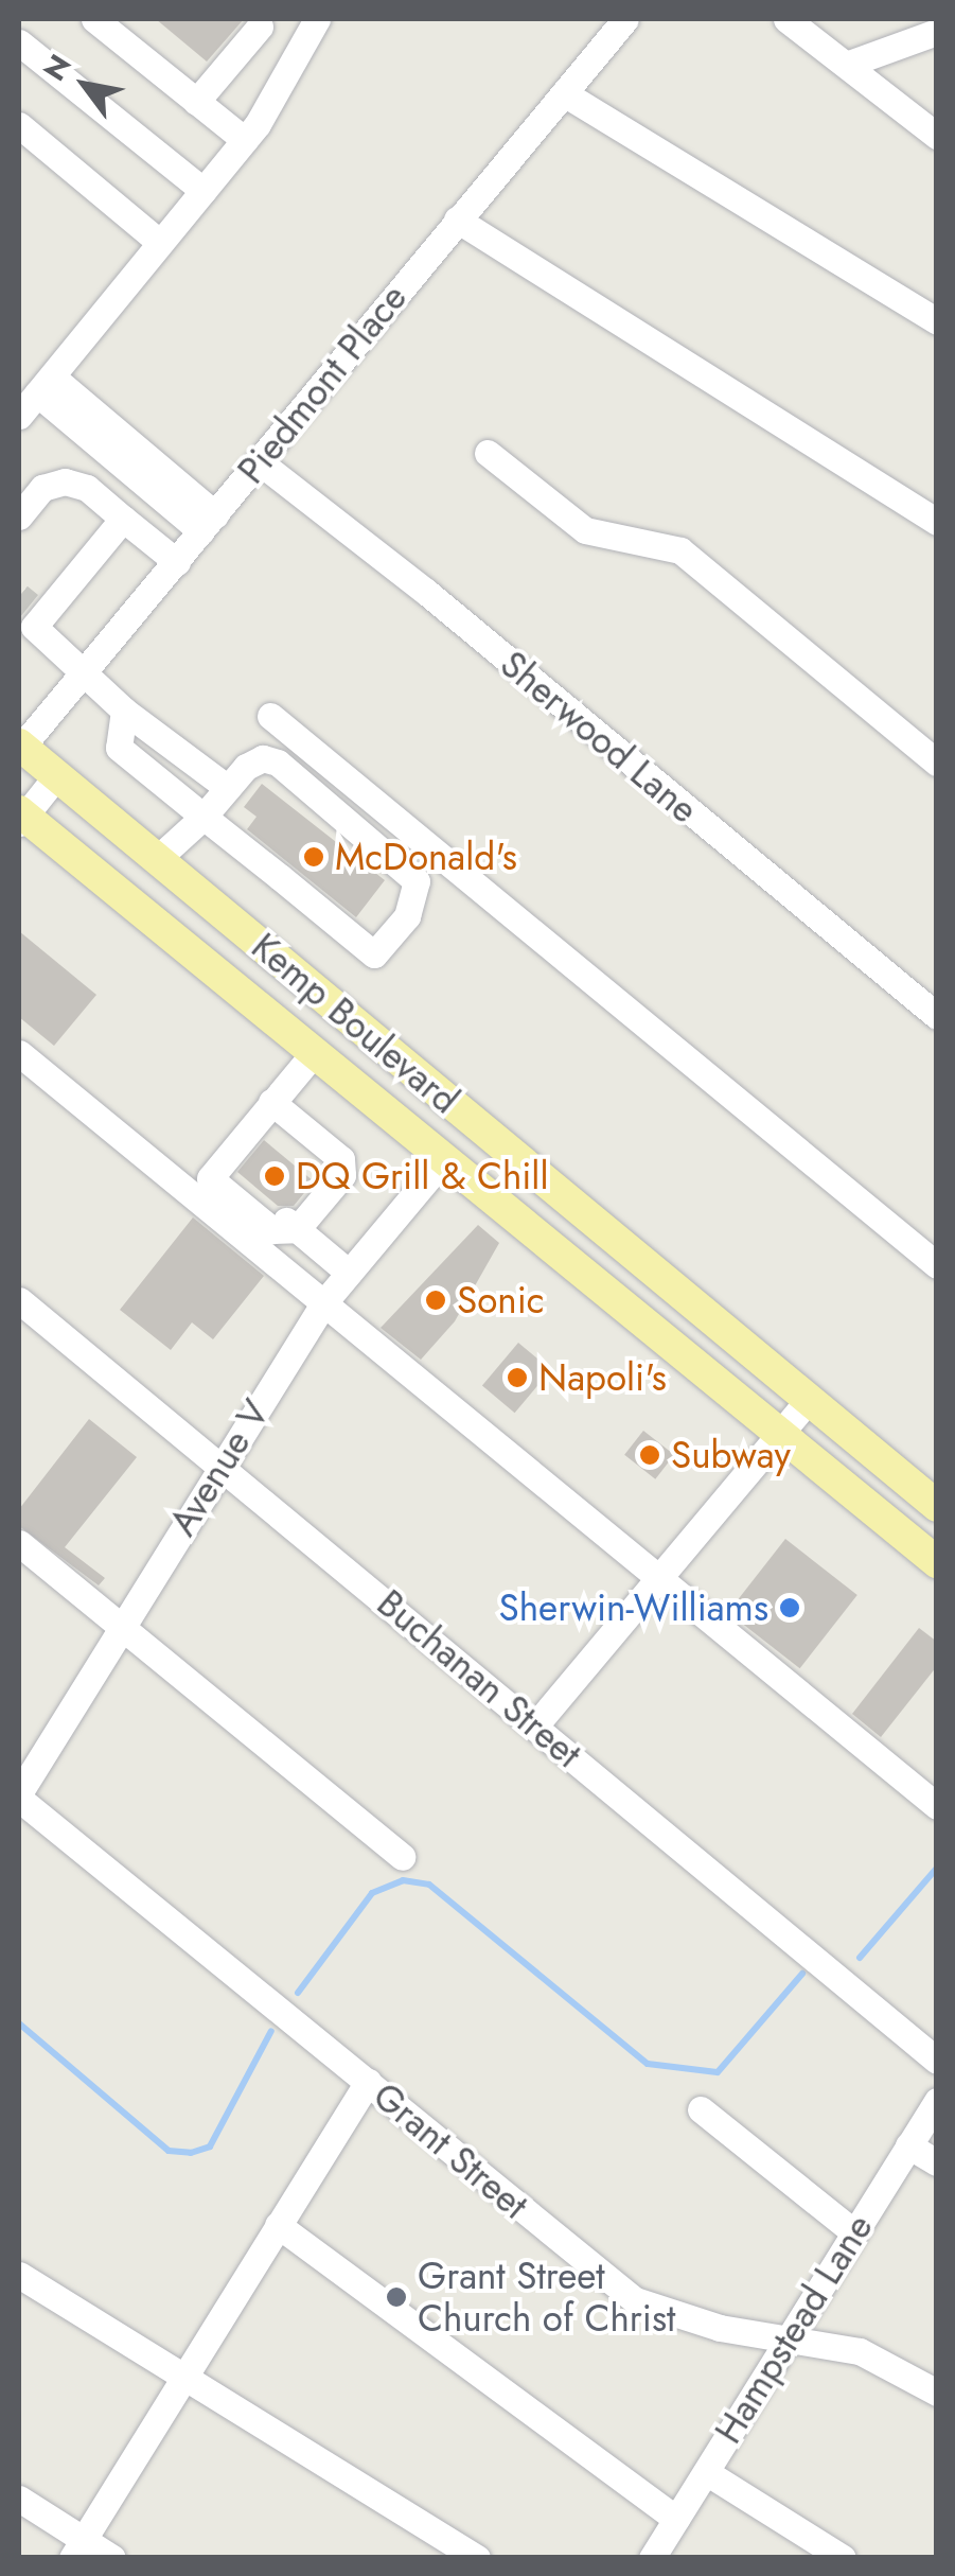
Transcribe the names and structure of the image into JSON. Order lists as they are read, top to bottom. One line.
{"streets":{"main road":["Kemp Boulevard"],"street":["Piedmont Place","Sherwood Lane","Avenue V","Buchanan Street","Grant Street","Hampstead Lane"]},"crossings":[["Piedmont Place","Sherwood Lane"],["Piedmont Place","Kemp Boulevard"],["Kemp Boulevard","Avenue V"],["Avenue V","Buchanan Street"],["Avenue V","Grant Street"],["Grant Street","Hampstead Lane"]],"places":["McDonald's","DQ Grill & Chill","Sonic","Napoli's","Subway","Sherwin-Williams","Grant Street Church of Christ"],"north":"top left"}
